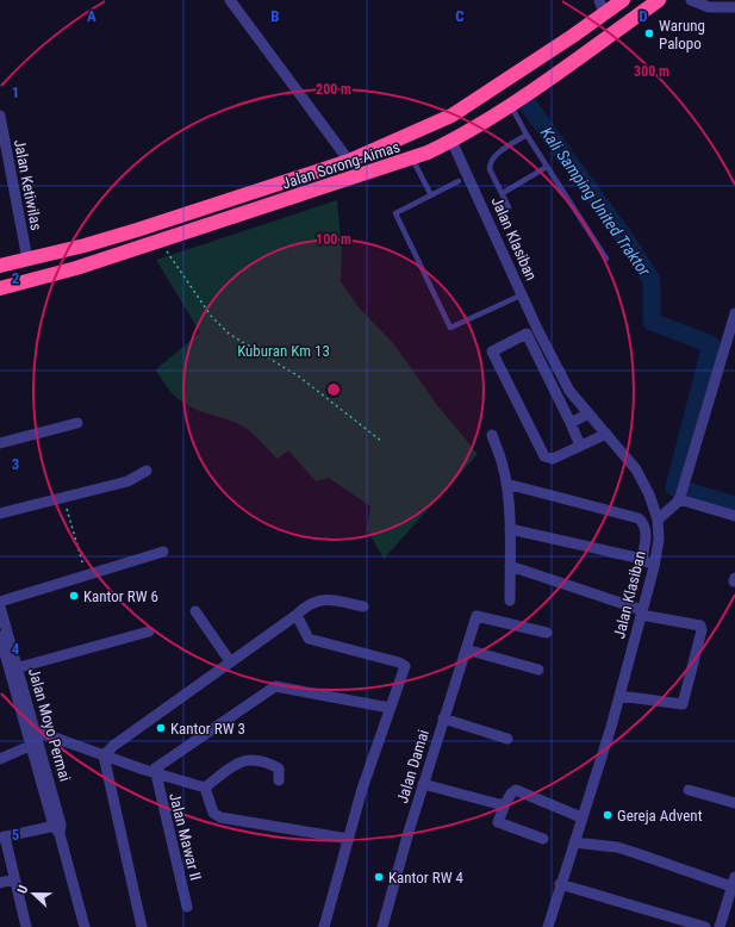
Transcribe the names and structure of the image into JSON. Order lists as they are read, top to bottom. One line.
{"streets":{"highway":["Jalan Sorong-Aimas"],"street":["Jalan Ketiwilas","Jalan Klasiban","Jalan Moyo Permai","Jalan Damai","Jalan Mawar II"]},"crossings":[["Jalan Sorong-Aimas","Jalan Ketiwilas"],["Jalan Sorong-Aimas","Jalan Klasiban"]],"water":["Kali Samping United Traktor"],"parks":["Kuburan Km 13"],"places":["Warung Palopo","Kantor RW 6","Kantor RW 3","Gereja Advent","Kantor RW 4"],"north":"left","grid":{"columns":["A","B","C","D"],"rows":["1","2","3","4","5"]},"rings":["300 m","200 m","100 m"]}
